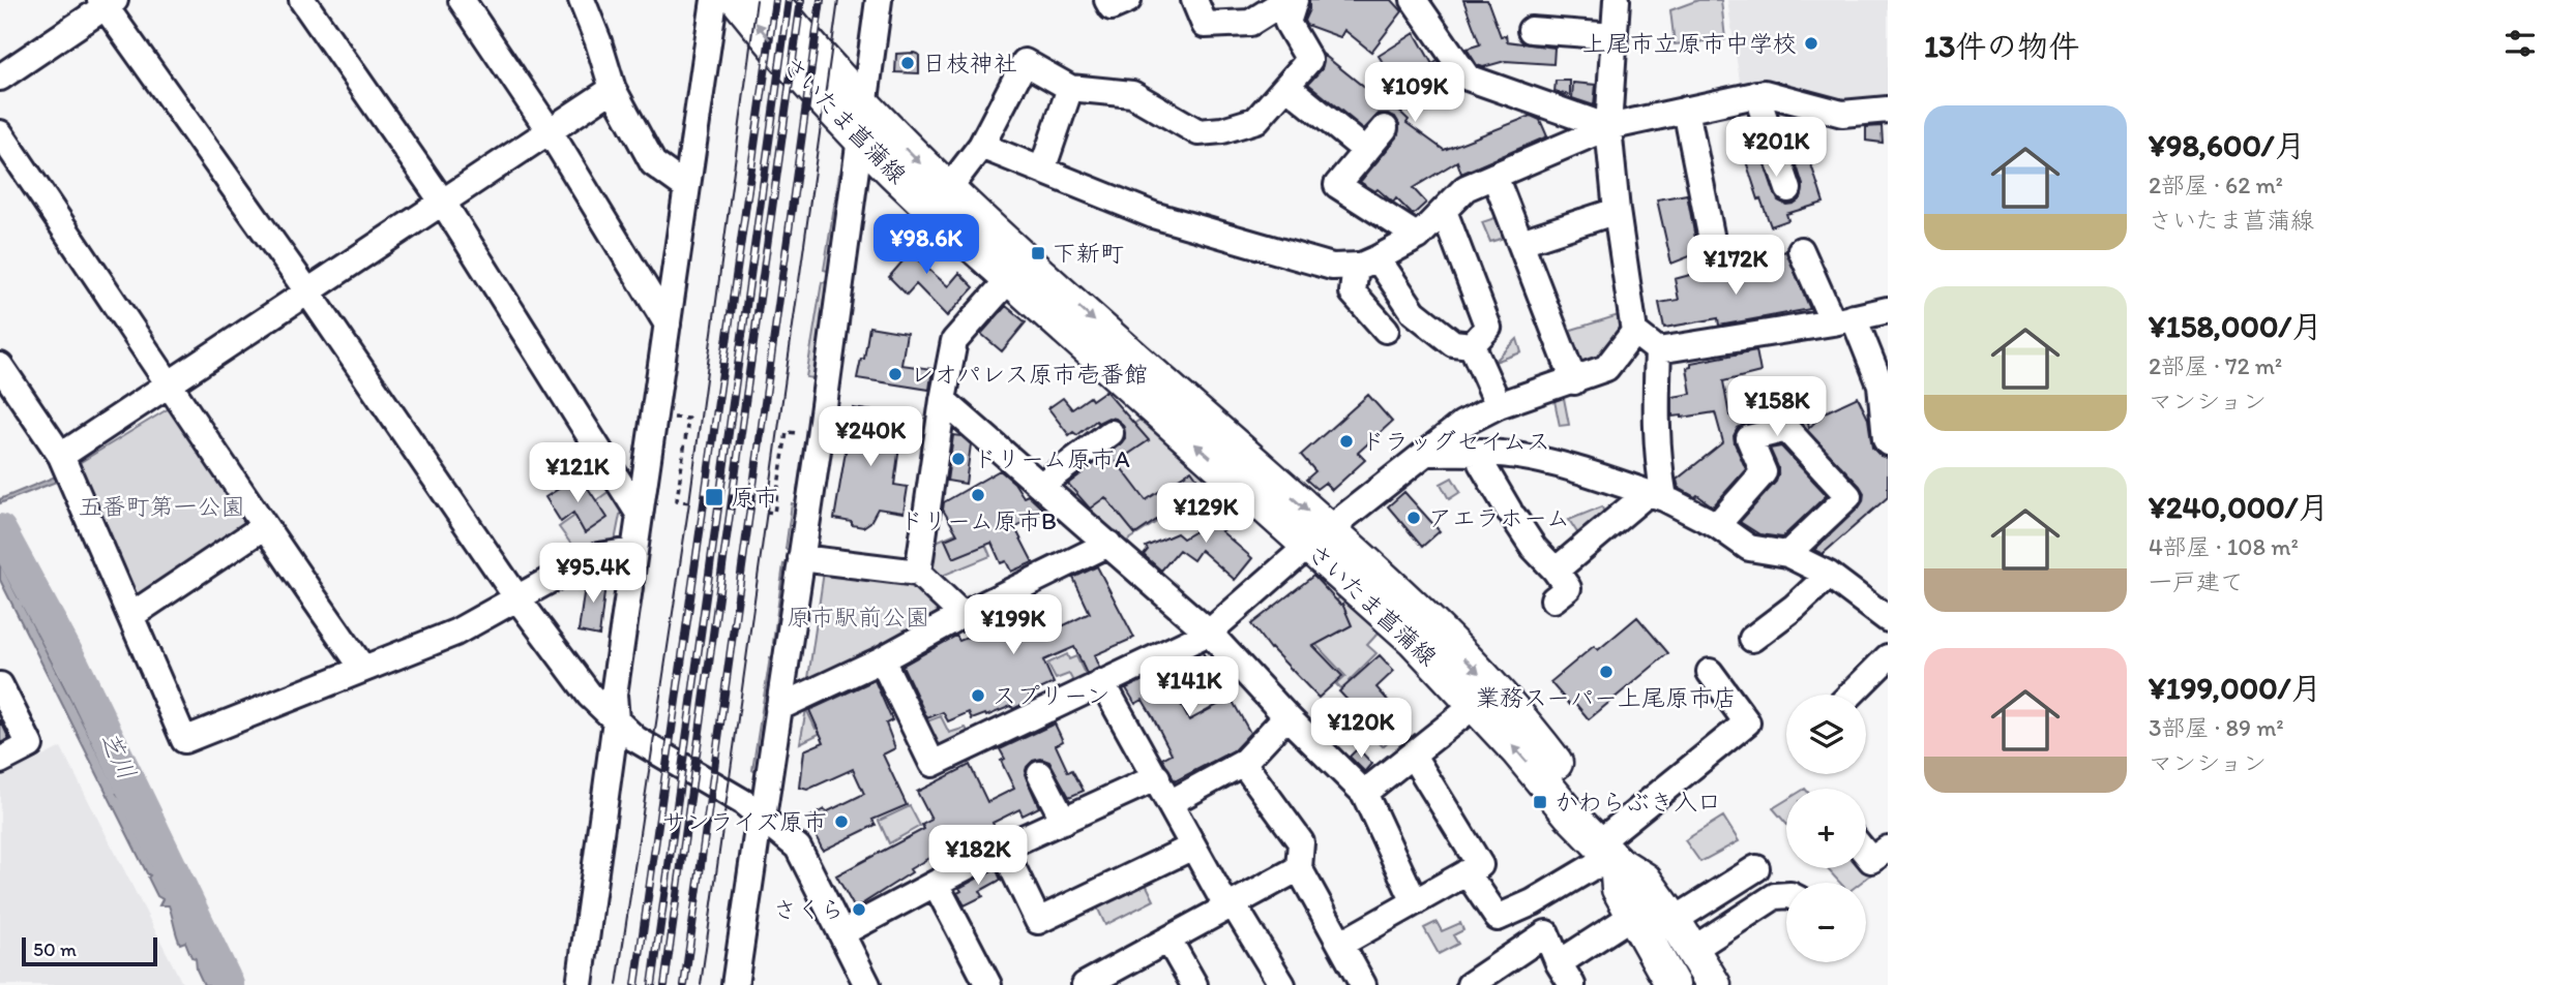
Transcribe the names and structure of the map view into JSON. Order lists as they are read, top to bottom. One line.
{"streets":{"main road":["さいたま菖蒲線"]},"water":["芝川"],"parks":["五番町第一公園","原市駅前公園"],"places":{"other":["上尾市立原市中学校","日枝神社","レオパレス原市壱番館","ドラッグセイムス","ドリーム原市A","ドリーム原市B","アエラホーム","業務スーパー上尾原市店","スプリーン","サンライズ原市","さくら"],"transit":["下新町","原市","かわらぶき入口"]},"scale_bar":"50 m","page":{"heading":"13件の物件","price":["¥109K","¥201K","¥98.6K","¥172K","¥158K","¥240K","¥121K","¥129K","¥95.4K","¥199K","¥141K","¥120K","¥182K"],"list":[{"name":"¥98,600/月","note":"2部屋 · 62 m² · さいたま菖蒲線"},{"name":"¥158,000/月","note":"2部屋 · 72 m² · マンション"},{"name":"¥240,000/月","note":"4部屋 · 108 m² · 一戸建て"},{"name":"¥199,000/月","note":"3部屋 · 89 m² · マンション"}],"map_buttons":["+","−"],"scale":"50 m"}}
